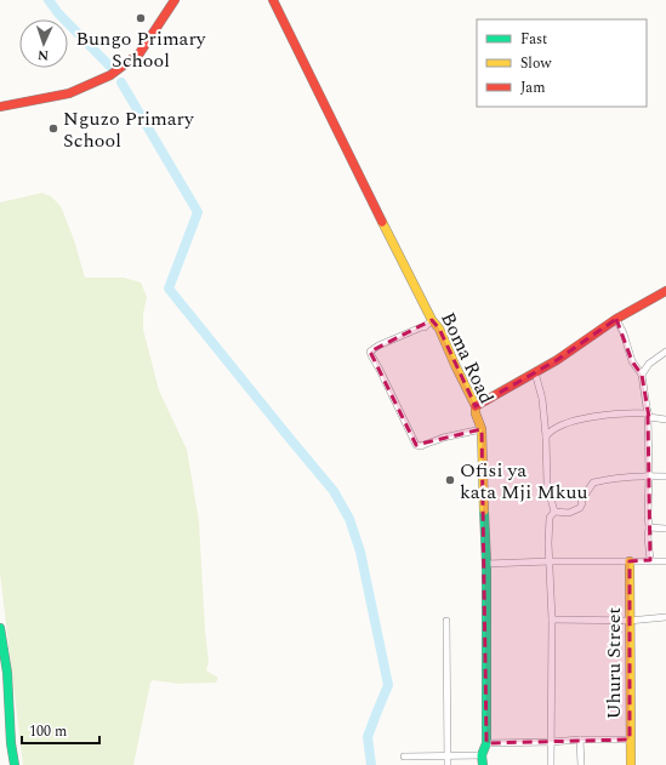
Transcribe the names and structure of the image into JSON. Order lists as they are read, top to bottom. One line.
{"streets":{"street":["Boma Road","Uhuru Street"]},"places":["Bungo Primary School","Nguzo Primary School","Ofisi ya kata Mji Mkuu"],"legend":["Fast","Slow","Jam"],"scale_bar":"100 m","north":"bottom"}
